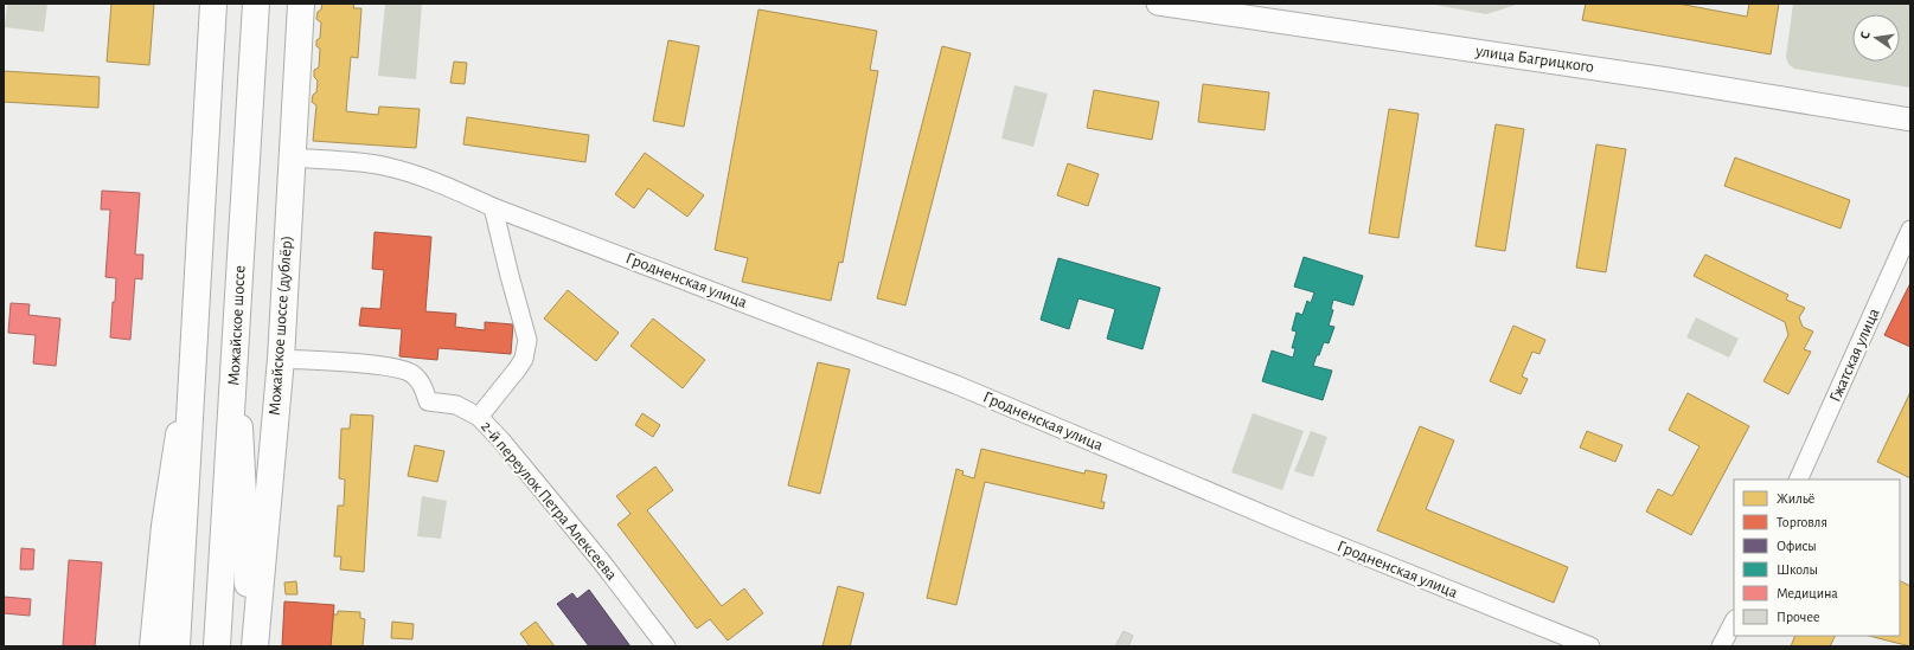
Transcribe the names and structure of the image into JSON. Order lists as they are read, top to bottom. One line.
{"streets":{"main road":["Можайское шоссе","Можайское шоссе (дублёр)"],"street":["улица Багрицкого","Гродненская улица","Гжатская улица","2-й переулок Петра Алексеева"]},"crossings":[["Гродненская улица","Можайское шоссе (дублёр)"],["Можайское шоссе (дублёр)","2-й переулок Петра Алексеева"]],"legend":["Жильё","Торговля","Офисы","Школы","Медицина","Прочее"],"north":"left"}
